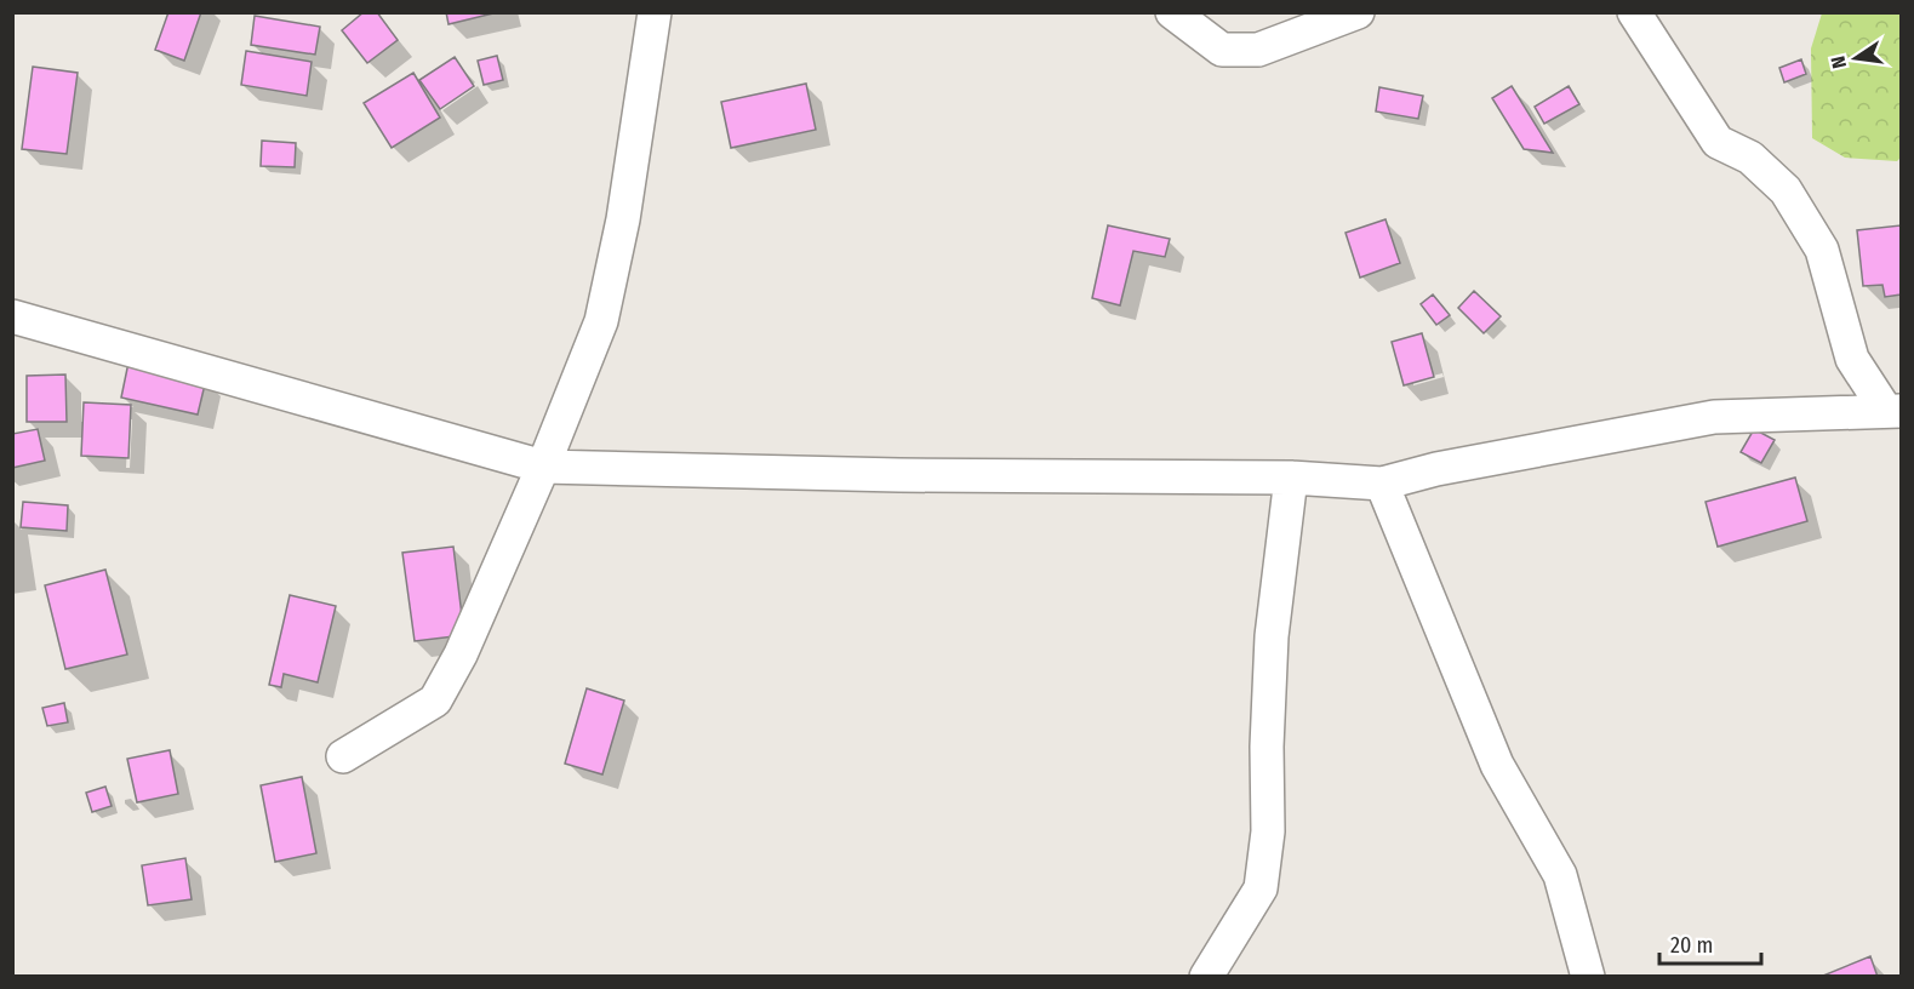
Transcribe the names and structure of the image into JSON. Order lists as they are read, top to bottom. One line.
{"scale_bar":"20 m","north":"left"}
